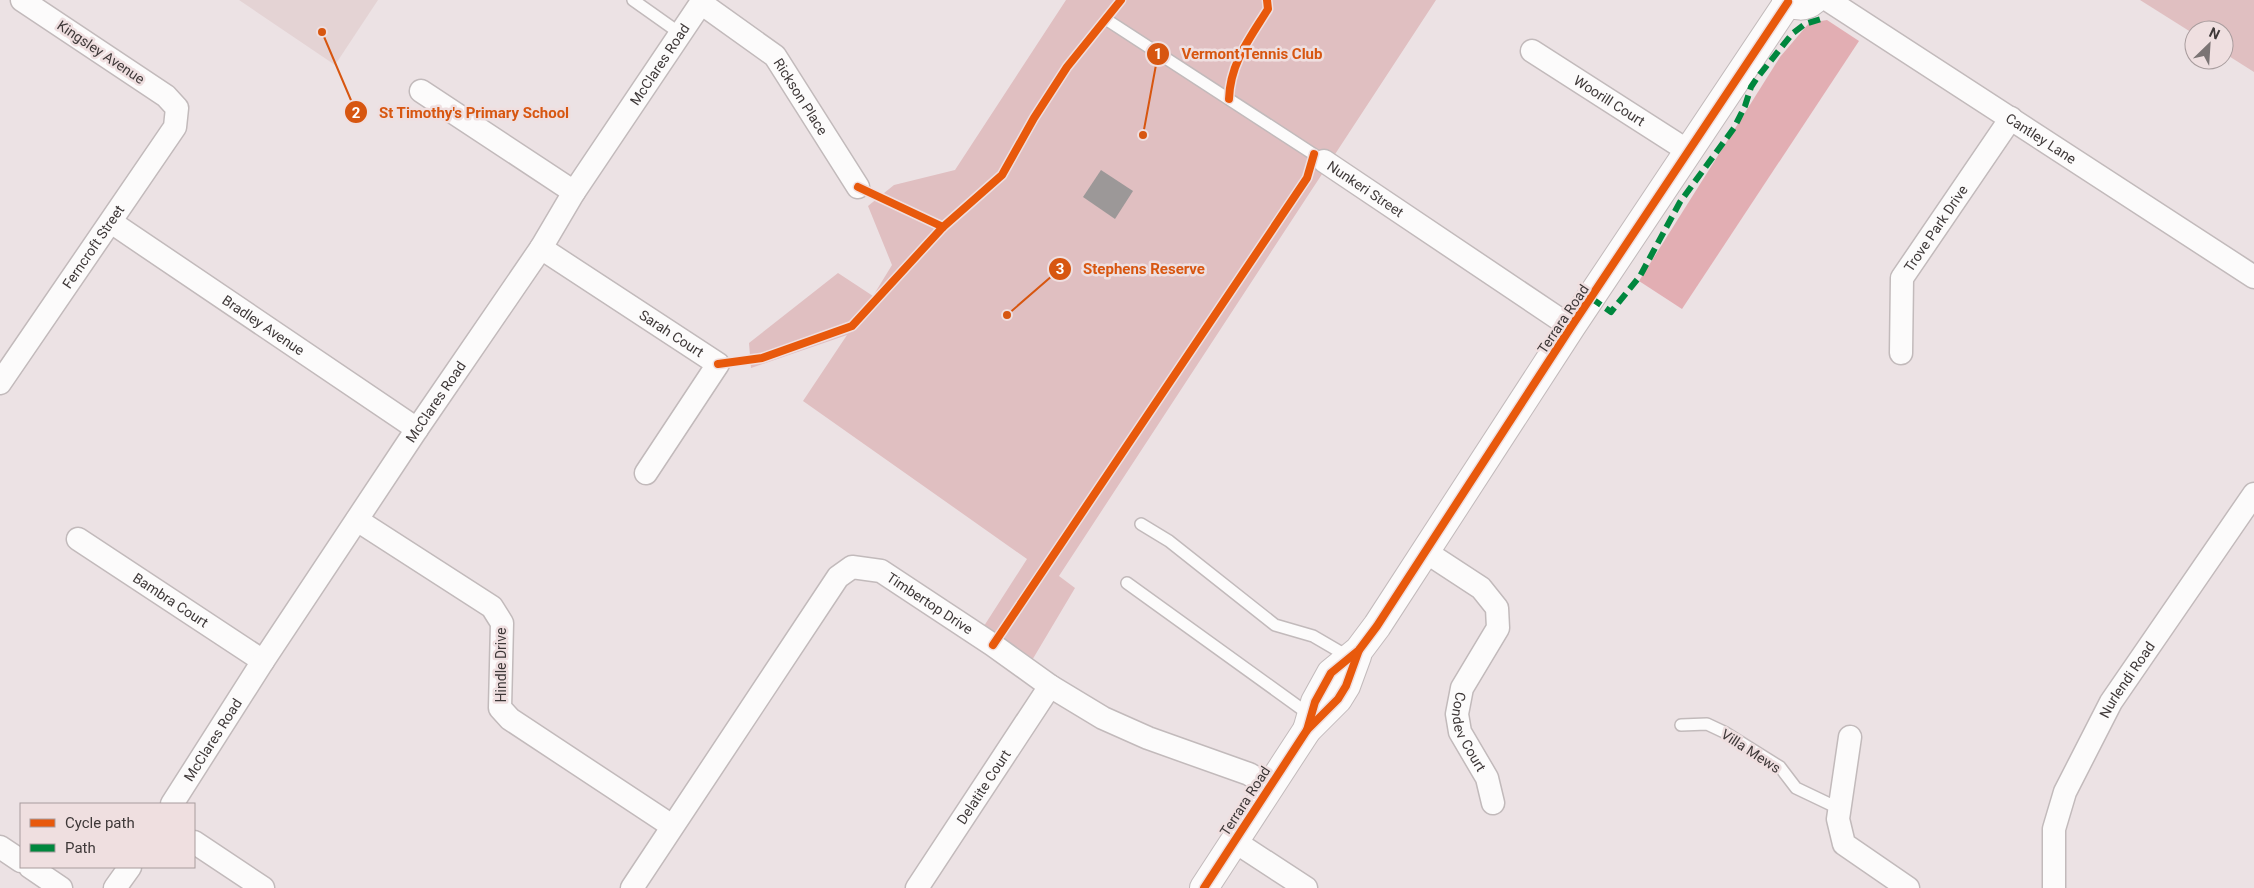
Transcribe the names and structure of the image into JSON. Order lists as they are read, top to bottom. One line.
{"streets":{"main road":["Terrara Road"],"street":["Kingsley Avenue","McClares Road","Rickson Place","Woorill Court","Cantley Lane","Nunkeri Street","Trove Park Drive","Ferncroft Street","Bradley Avenue","Sarah Court","Bambra Court","Timbertop Drive","Hindle Drive","Nurlendi Road","Condev Court","Delatite Court"],"lane":["Villa Mews"]},"crossings":[["Kingsley Avenue","Ferncroft Street"],["McClares Road","Rickson Place"],["McClares Road","Bradley Avenue"],["McClares Road","Sarah Court"],["McClares Road","Bambra Court"],["McClares Road","Hindle Drive"],["Woorill Court","Terrara Road"],["Cantley Lane","Trove Park Drive"],["Nunkeri Street","Terrara Road"],["Ferncroft Street","Bradley Avenue"],["Terrara Road","Timbertop Drive"],["Terrara Road","Condev Court"],["Timbertop Drive","Hindle Drive"],["Timbertop Drive","Delatite Court"]],"places":["St Timothy's Primary School","Vermont Tennis Club","Stephens Reserve"],"legend":["Cycle path","Path"],"north":"top right"}
